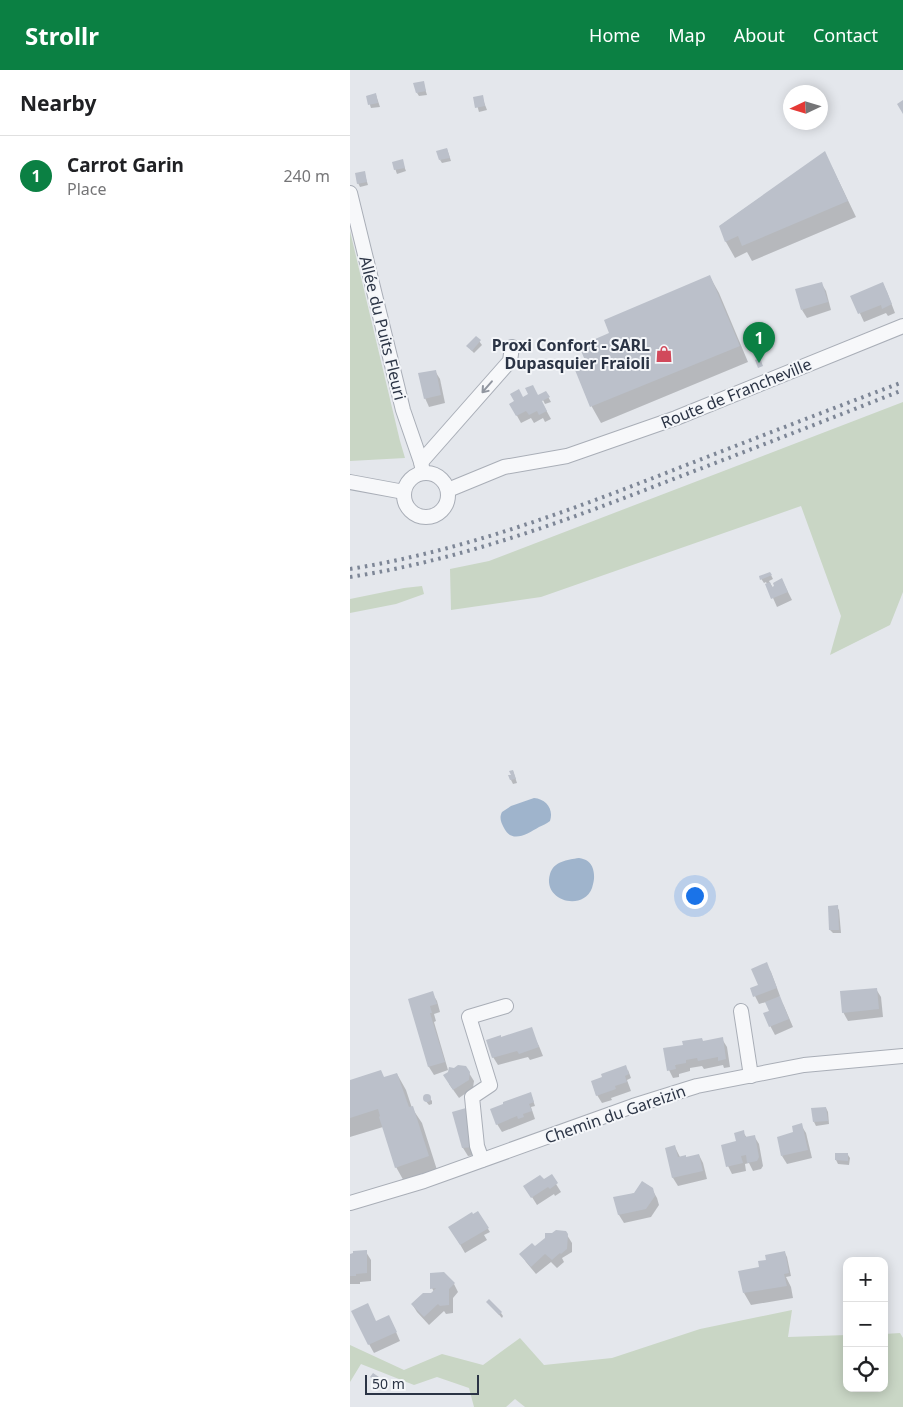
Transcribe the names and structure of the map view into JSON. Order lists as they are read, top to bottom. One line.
{"streets":{"street":["Allée du Puits Fleuri","Route de Francheville","Chemin du Gareizin"]},"crossings":[["Allée du Puits Fleuri","Route de Francheville"]],"places":{"shop":["Proxi Confort - SARL Dupasquier Fraioli"]},"scale_bar":"50 m","north":"left","page":{"header":"Strollr","nav":["Home","Map","About","Contact"],"heading":"Nearby","list":[{"mark":"1","name":"Carrot Garin","note":"Place","value":"240 m"}],"pins":"1","map_buttons":["+","−"],"scale":"50 m"}}
